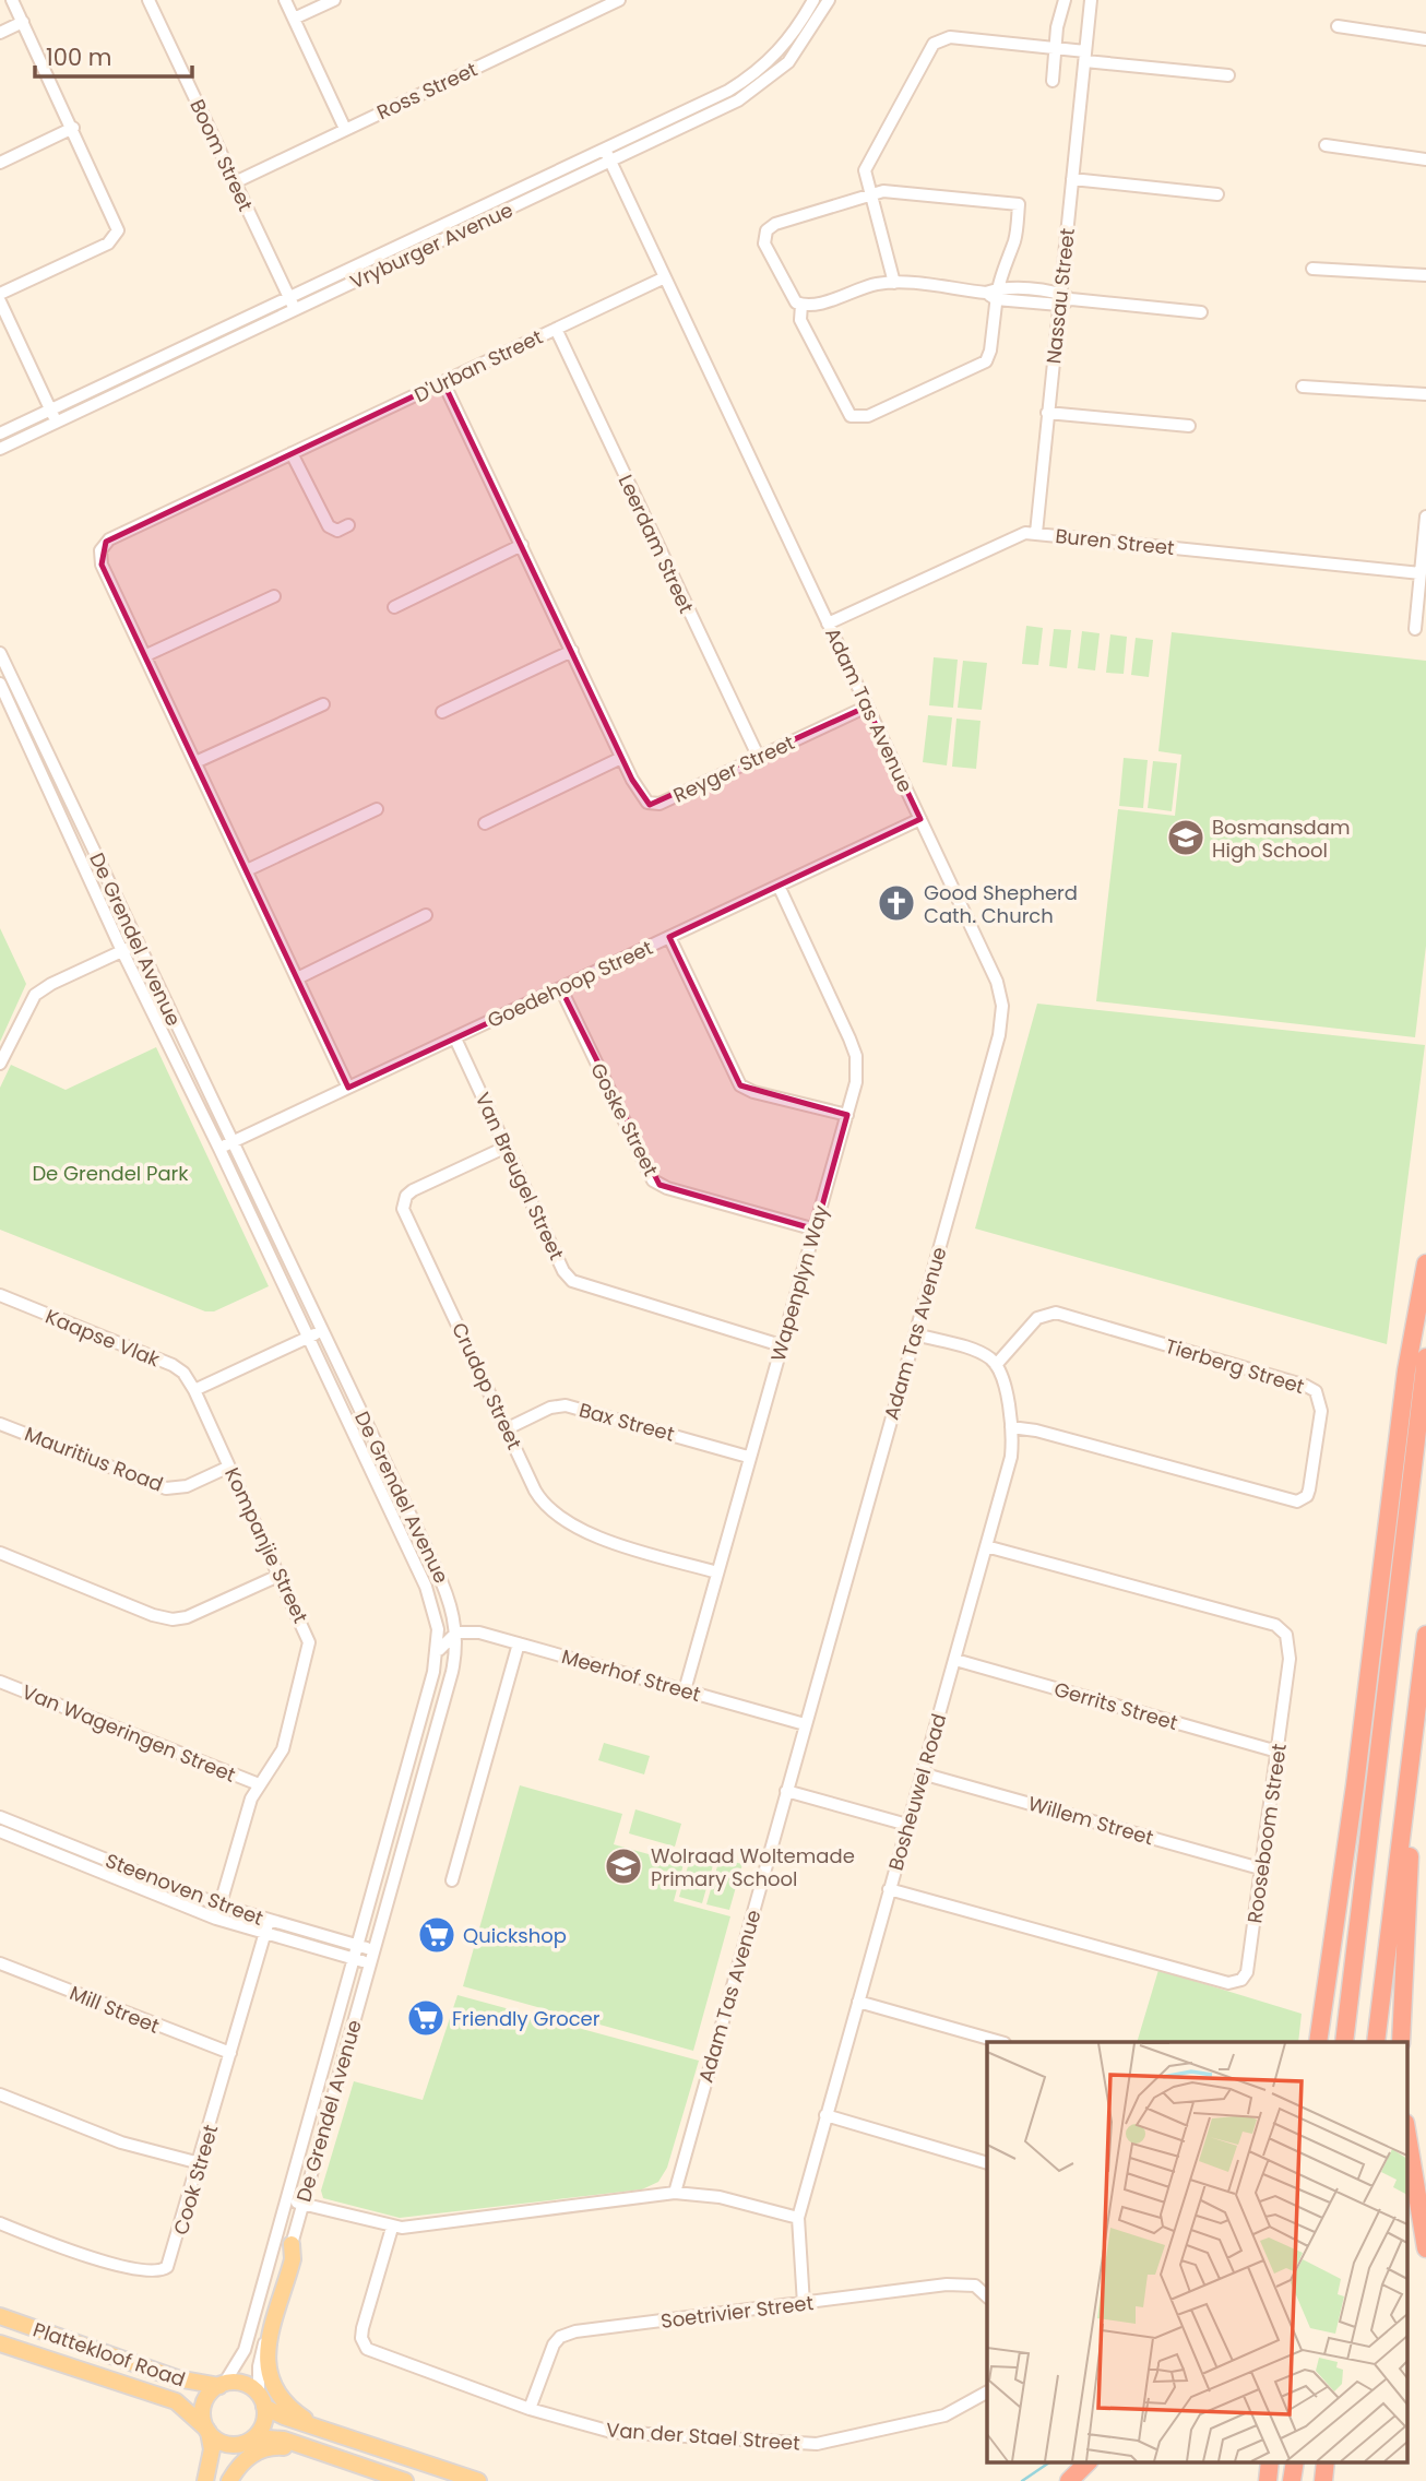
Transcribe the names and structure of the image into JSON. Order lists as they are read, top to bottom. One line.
{"streets":{"main road":["Plattekloof Road"],"street":["Ross Street","Boom Street","Vryburger Avenue","Nassau Street","D'Urban Street","Buren Street","Leerdam Street","Adam Tas Avenue","Reyger Street","De Grendel Avenue","Goedehoop Street","Goske Street","Van Breugel Street","Wapenplyn Way","Kaapse Vlak","Tierberg Street","Crudop Street","Bax Street","Mauritius Road","Kompanjie Street","Meerhof Street","Gerrits Street","Van Wageringen Street","Bosheuwel Road","Willem Street","Rooseboom Street","Steenoven Street","Mill Street","Cook Street","Soetrivier Street","Van der Stael Street"]},"crossings":[["Ross Street","Boom Street"],["Boom Street","Vryburger Avenue"],["Vryburger Avenue","Adam Tas Avenue"],["Nassau Street","Buren Street"],["D'Urban Street","Leerdam Street"],["D'Urban Street","Adam Tas Avenue"],["D'Urban Street","Reyger Street"],["D'Urban Street","Goedehoop Street"],["Buren Street","Adam Tas Avenue"],["Leerdam Street","Reyger Street"],["Adam Tas Avenue","Reyger Street"],["Adam Tas Avenue","Goedehoop Street"],["Adam Tas Avenue","Meerhof Street"],["De Grendel Avenue","Goedehoop Street"],["De Grendel Avenue","Meerhof Street"],["De Grendel Avenue","Steenoven Street"],["De Grendel Avenue","Plattekloof Road"],["Goedehoop Street","Goske Street"],["Goedehoop Street","Van Breugel Street"],["Goedehoop Street","Wapenplyn Way"],["Goske Street","Wapenplyn Way"],["Van Breugel Street","Wapenplyn Way"],["Van Breugel Street","Crudop Street"],["Wapenplyn Way","Crudop Street"],["Wapenplyn Way","Bax Street"],["Wapenplyn Way","Meerhof Street"],["Kaapse Vlak","Kompanjie Street"],["Tierberg Street","Bosheuwel Road"],["Crudop Street","Bax Street"],["Mauritius Road","Kompanjie Street"],["Kompanjie Street","Van Wageringen Street"],["Kompanjie Street","Steenoven Street"],["Gerrits Street","Bosheuwel Road"],["Gerrits Street","Rooseboom Street"],["Bosheuwel Road","Willem Street"],["Bosheuwel Road","Rooseboom Street"],["Bosheuwel Road","Soetrivier Street"],["Willem Street","Rooseboom Street"],["Steenoven Street","Cook Street"],["Mill Street","Cook Street"],["Soetrivier Street","Van der Stael Street"]],"parks":["De Grendel Park"],"places":{"school or university":["Bosmansdam High School","Wolraad Woltemade Primary School"],"church":["Good Shepherd Cath. Church"],"supermarket":["Quickshop","Friendly Grocer"]},"scale_bar":"100 m"}
